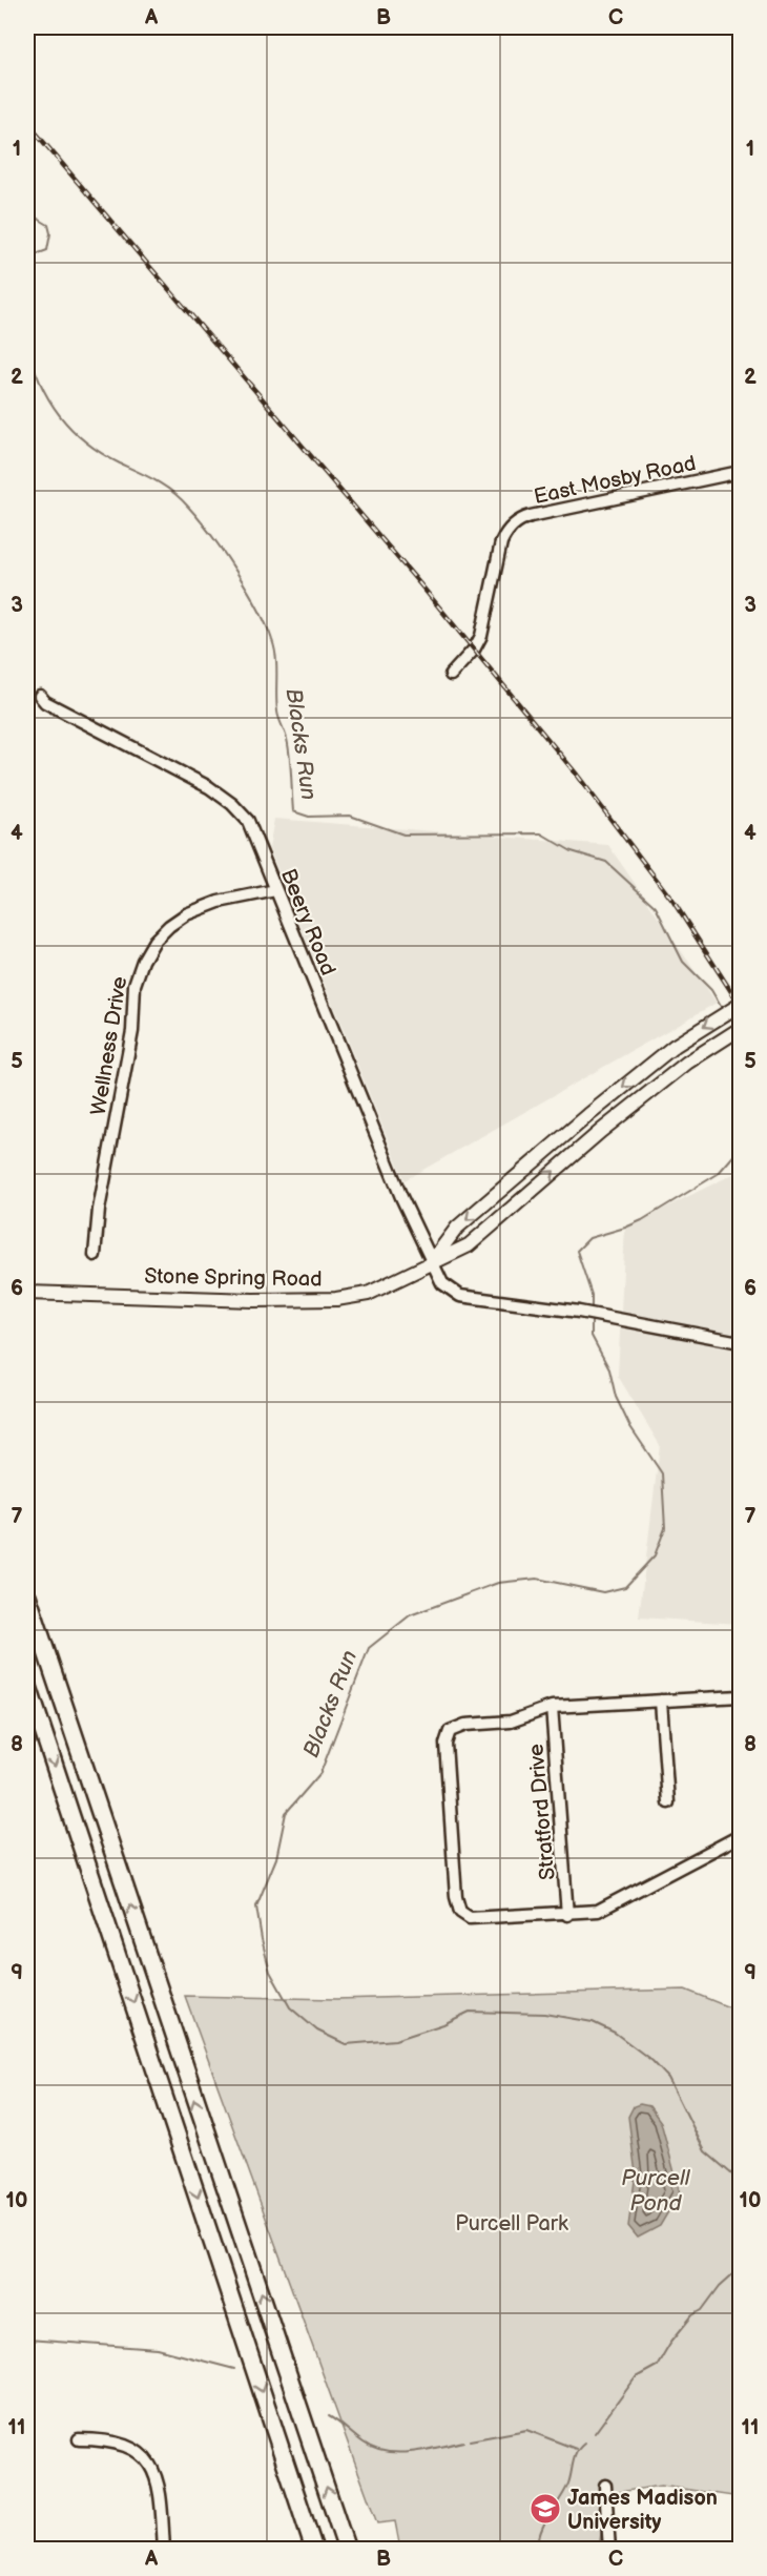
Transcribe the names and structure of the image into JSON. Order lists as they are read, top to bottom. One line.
{"streets":{"main road":["Stone Spring Road"],"street":["East Mosby Road","Beery Road","Wellness Drive","Stratford Drive"]},"crossings":[["Beery Road","Wellness Drive"],["Beery Road","Stone Spring Road"]],"water":["Blacks Run","Purcell Pond"],"parks":["Purcell Park"],"places":{"school or university":["James Madison University"]},"grid":{"columns":["A","B","C"],"rows":["1","2","3","4","5","6","7","8","9","10","11"]}}
